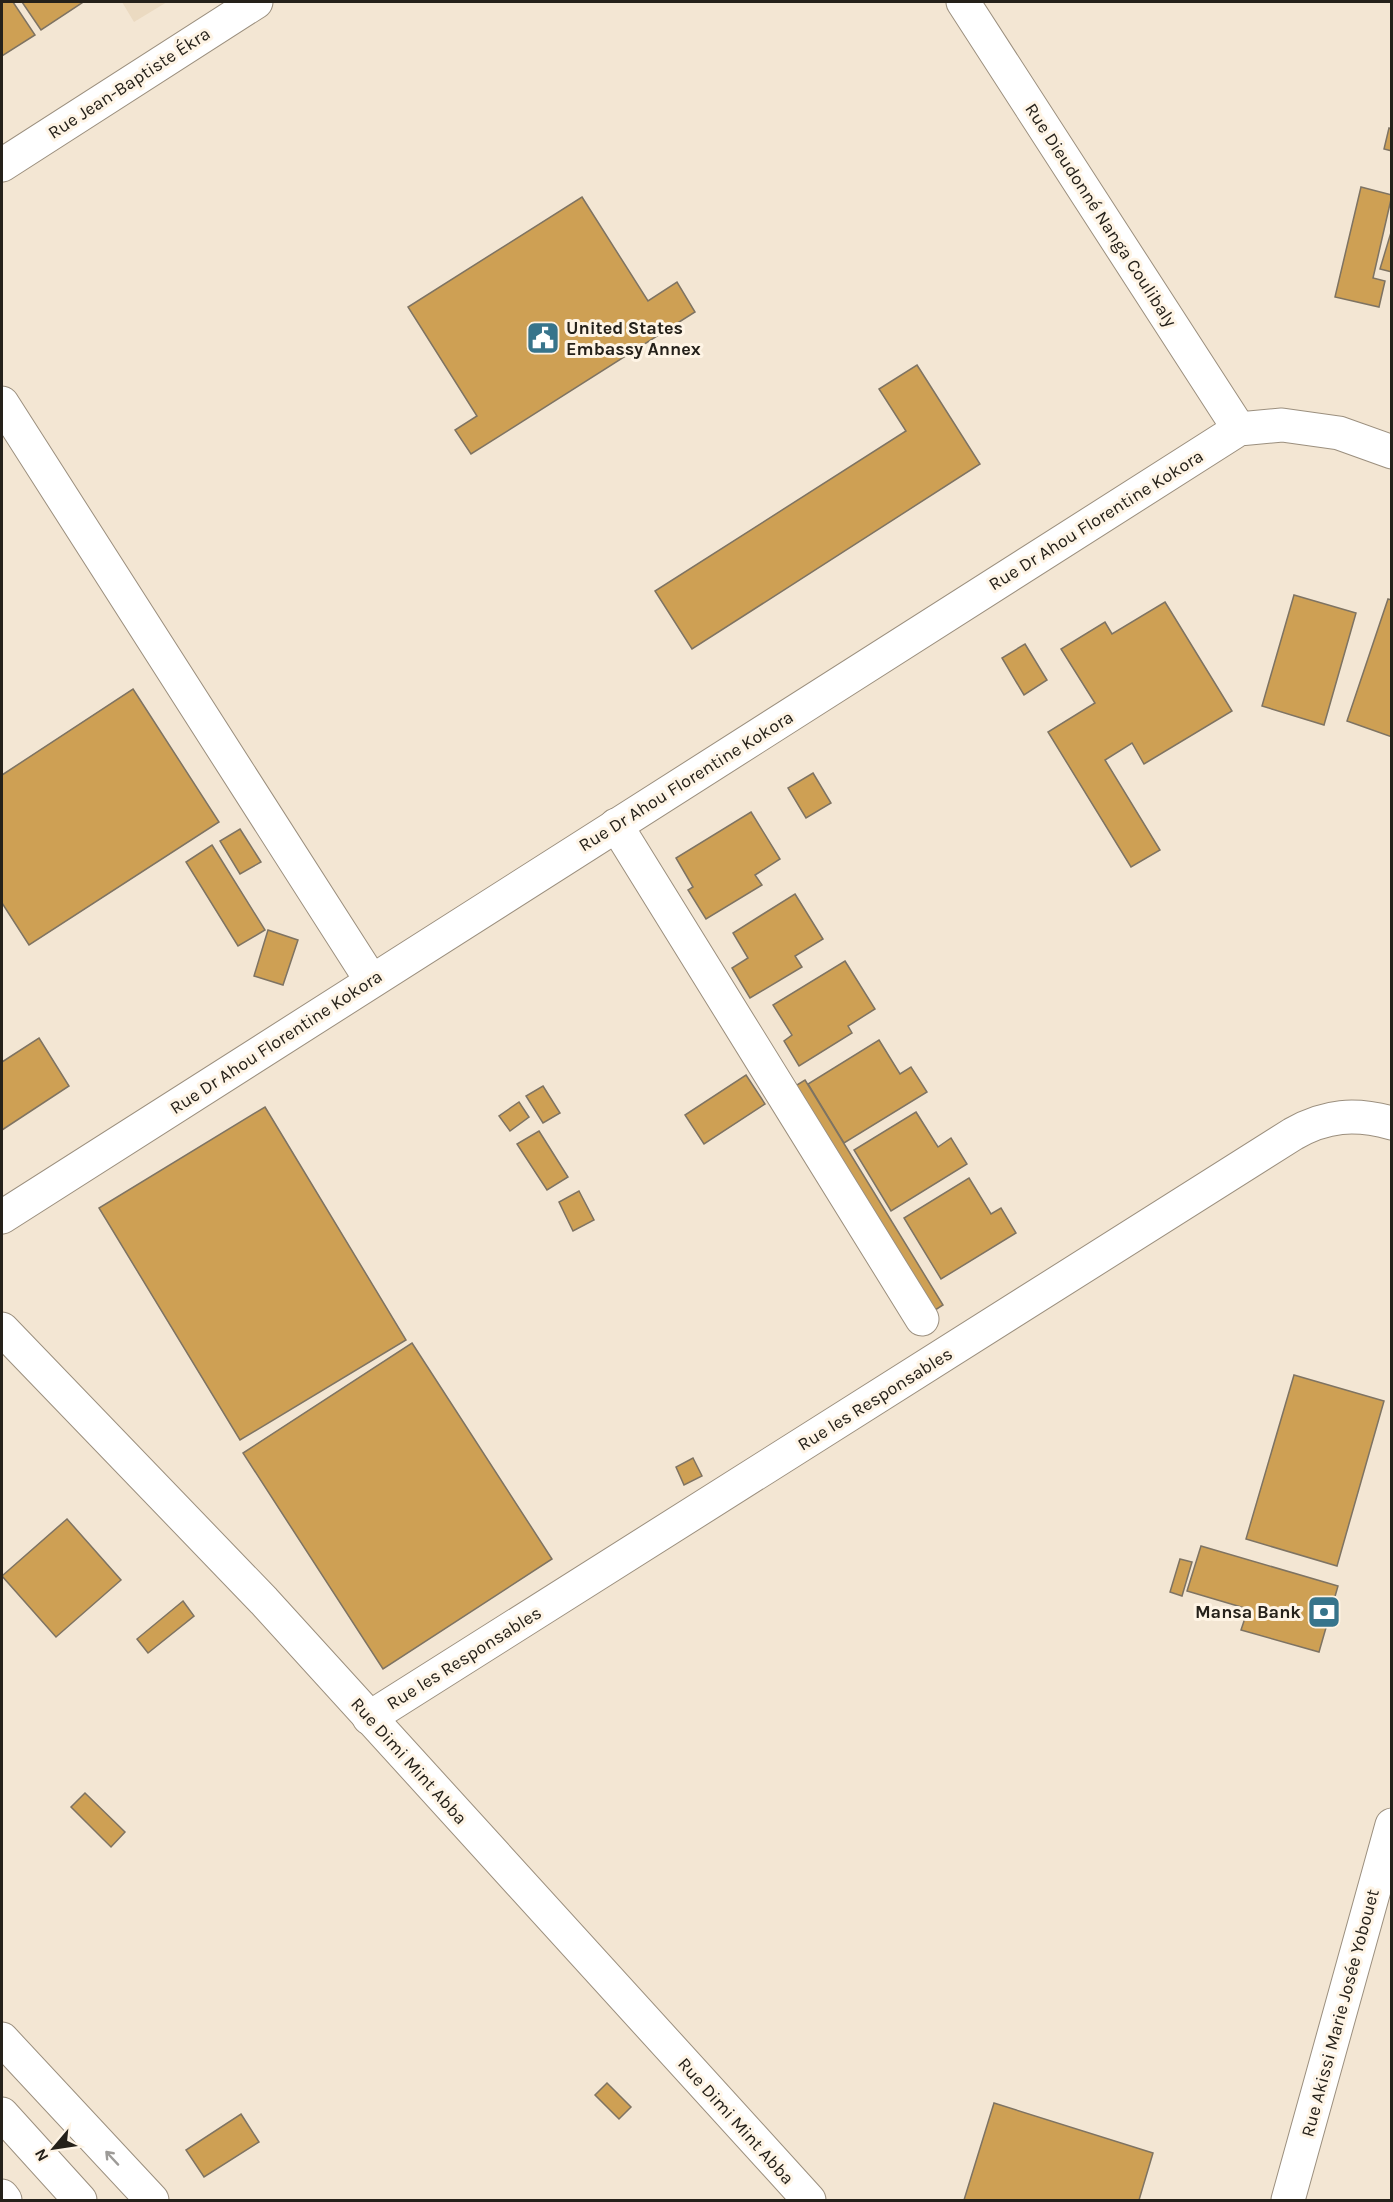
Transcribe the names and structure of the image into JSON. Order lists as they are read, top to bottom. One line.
{"streets":{"street":["Rue Jean-Baptiste Ékra","Rue Dieudonné Nanga Coulibaly","Rue Dr Ahou Florentine Kokora","Rue les Responsables","Rue Dimi Mint Abba","Rue Akissi Marie Josée Yobouet"]},"crossings":[["Rue Dieudonné Nanga Coulibaly","Rue Dr Ahou Florentine Kokora"],["Rue les Responsables","Rue Dimi Mint Abba"]],"places":{"public building":["United States Embassy Annex"],"bank":["Mansa Bank"]},"north":"bottom left"}
